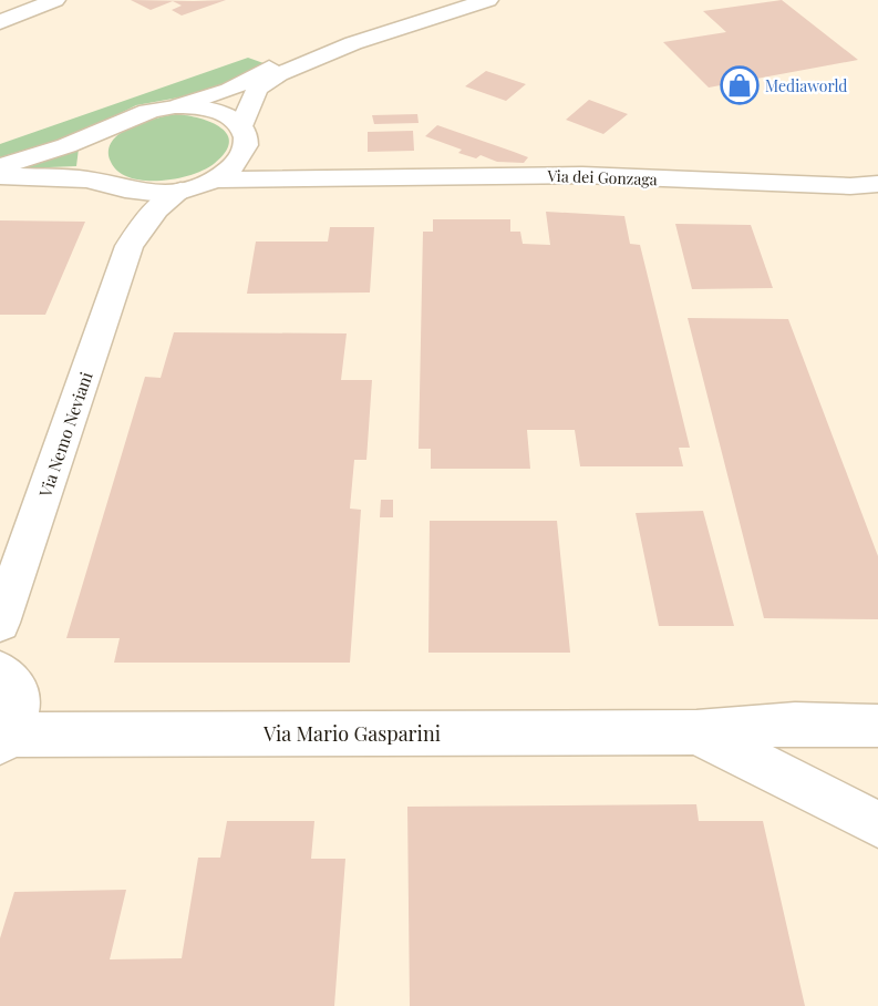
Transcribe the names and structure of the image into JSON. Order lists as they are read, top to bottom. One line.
{"streets":{"main road":["Via dei Gonzaga","Via Nemo Neviani","Via Mario Gasparini"]},"crossings":[["Via dei Gonzaga","Via Nemo Neviani"]],"places":{"shop":["Mediaworld"]}}
